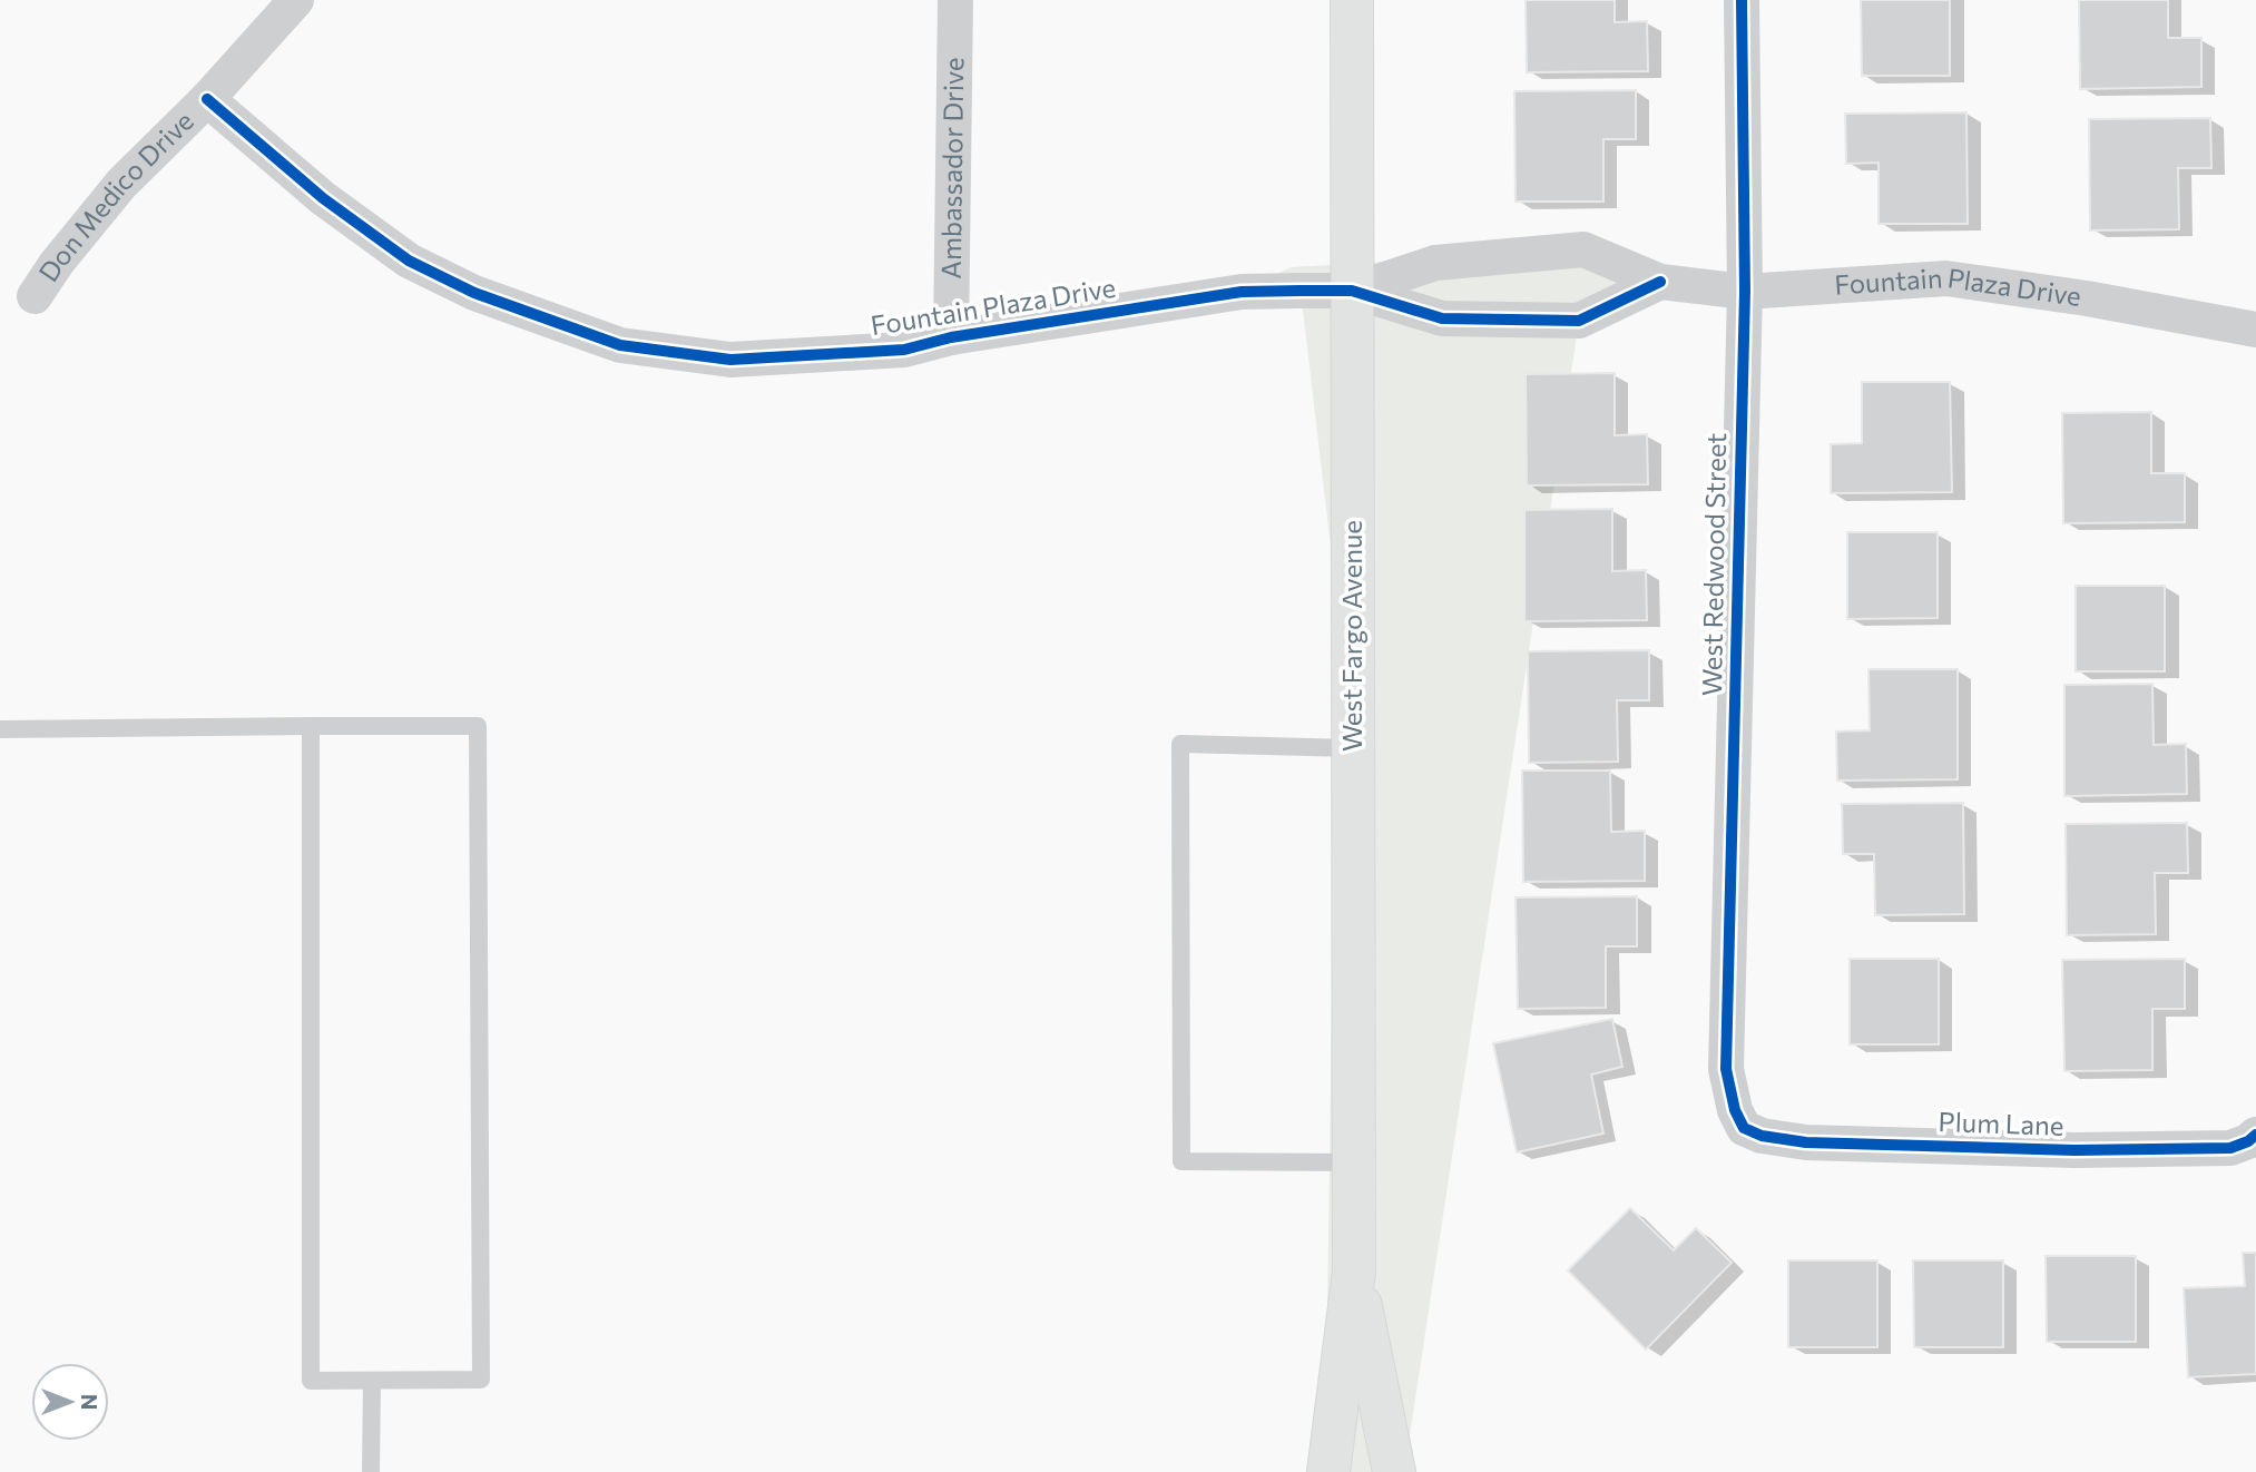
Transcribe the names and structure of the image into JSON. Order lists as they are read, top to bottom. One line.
{"streets":{"main road":["West Fargo Avenue"],"street":["Ambassador Drive","Don Medico Drive","Fountain Plaza Drive","West Redwood Street","Plum Lane"]},"crossings":[["Ambassador Drive","Fountain Plaza Drive"],["Don Medico Drive","Fountain Plaza Drive"],["Fountain Plaza Drive","West Redwood Street"],["Fountain Plaza Drive","West Fargo Avenue"],["West Redwood Street","Plum Lane"]],"north":"right"}
